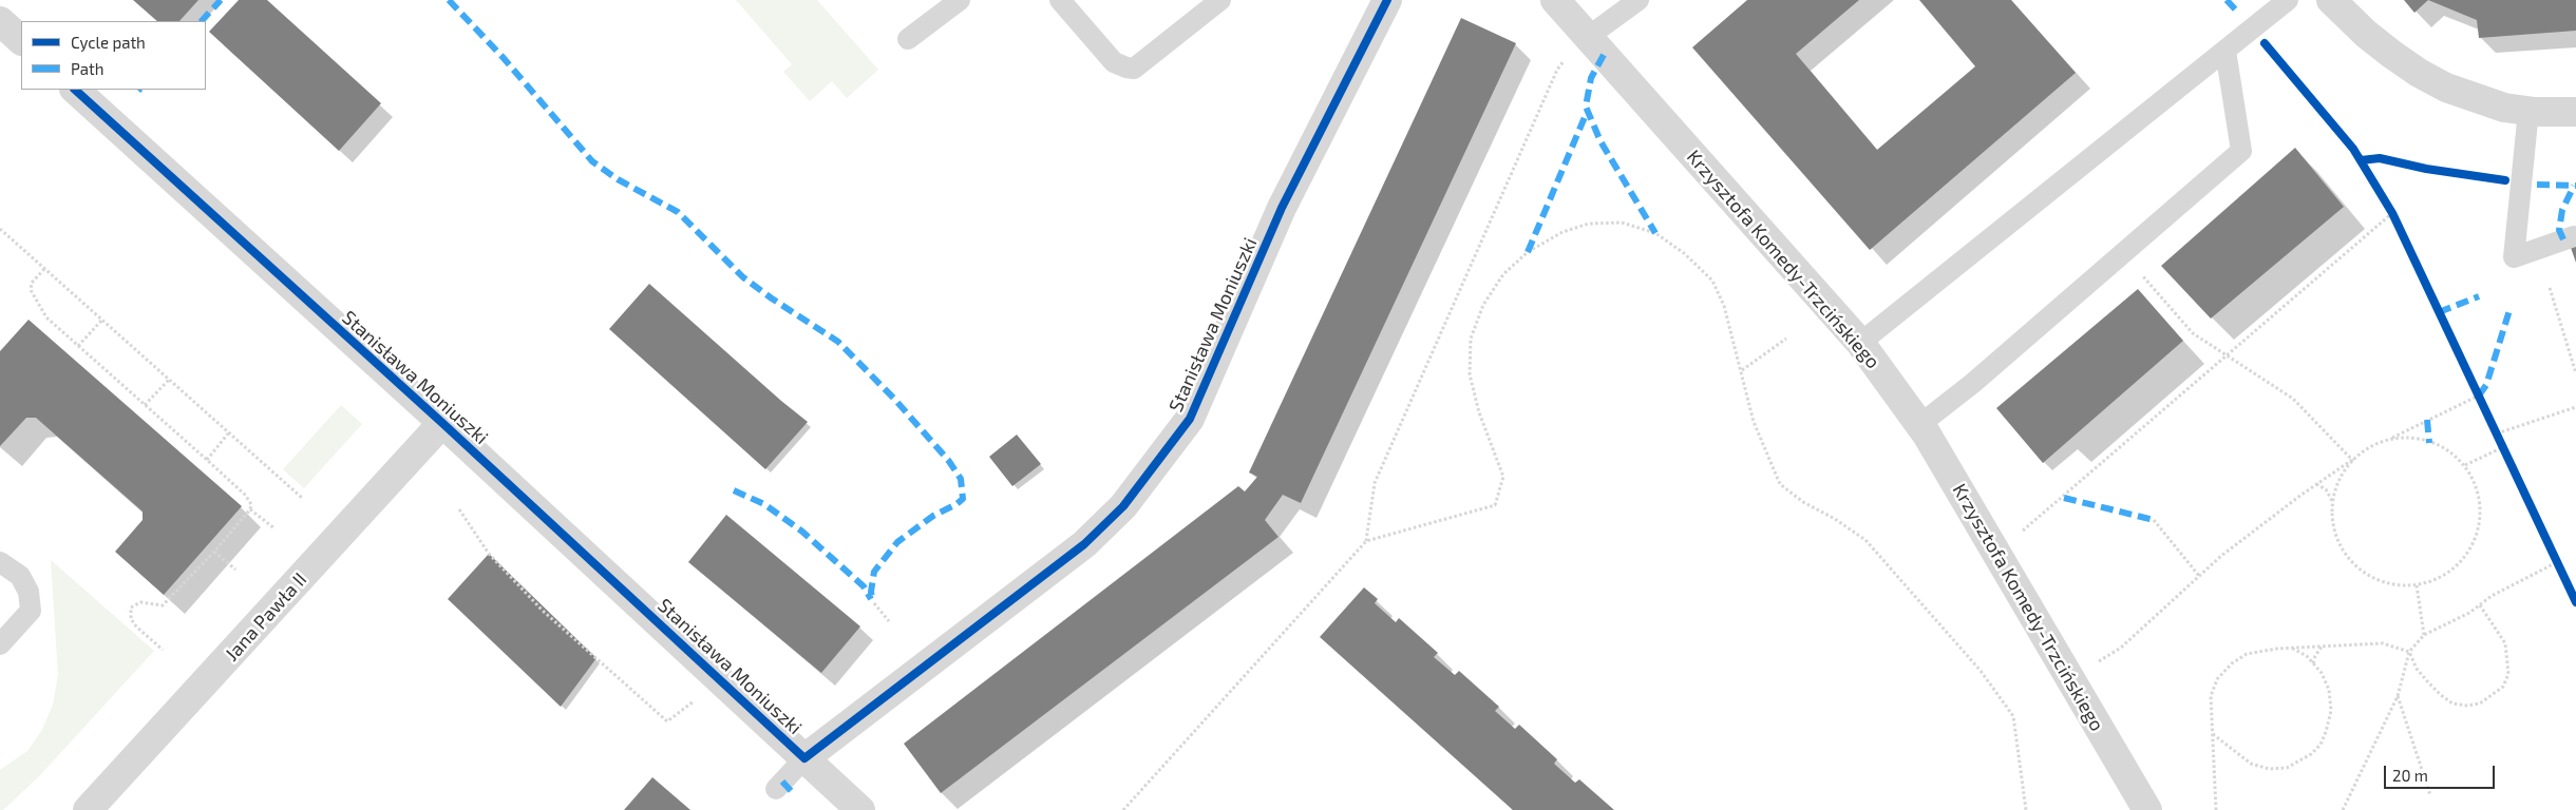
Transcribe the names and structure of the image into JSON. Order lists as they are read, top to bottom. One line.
{"streets":{"street":["Krzysztofa Komedy-Trzcińskiego","Stanisława Moniuszki","Jana Pawła II"]},"crossings":[["Stanisława Moniuszki","Jana Pawła II"]],"legend":["Cycle path","Path"],"scale_bar":"20 m"}
